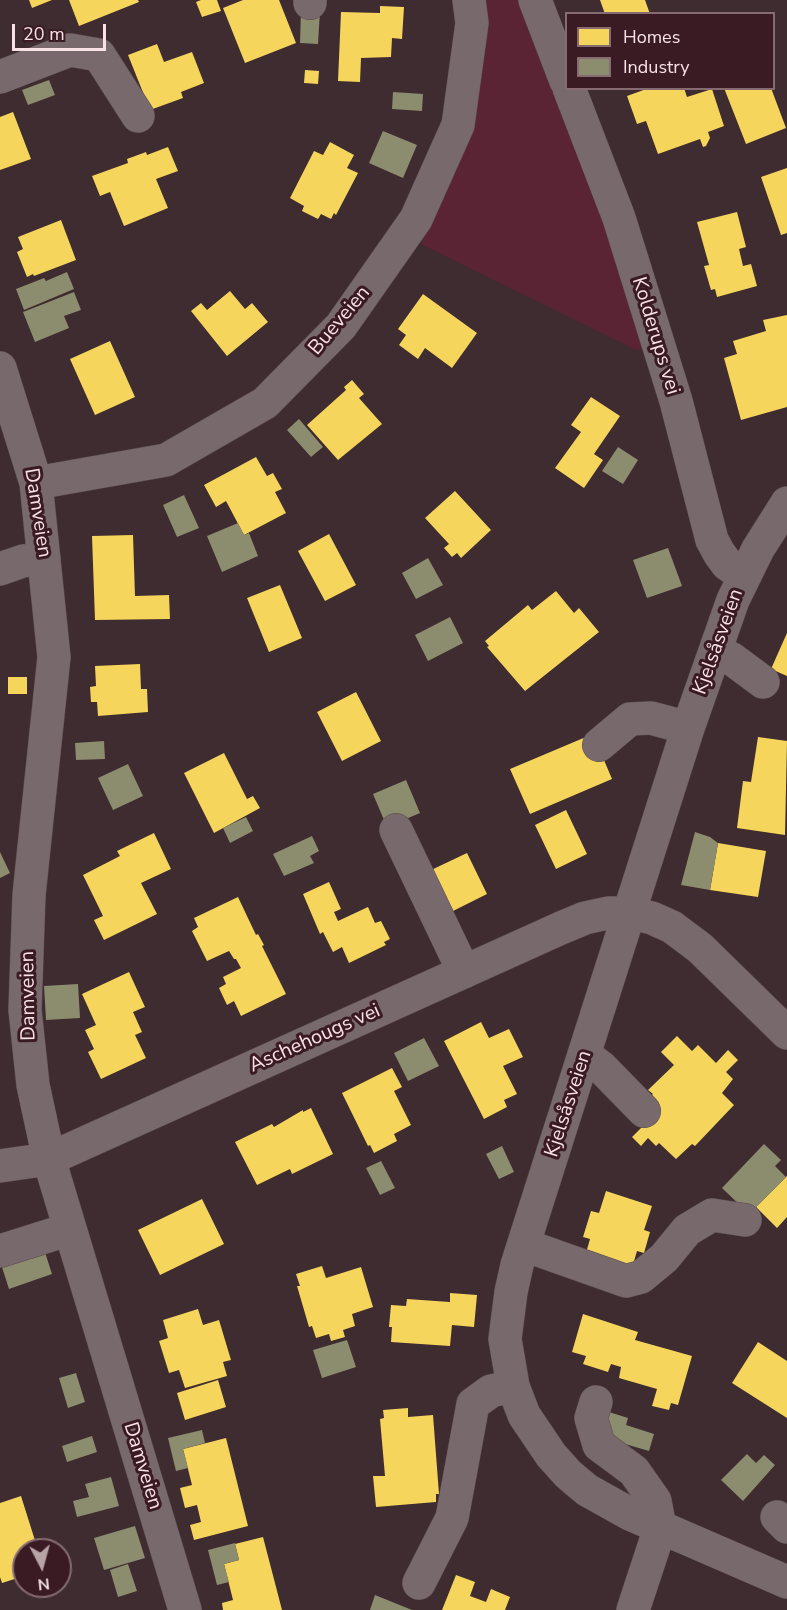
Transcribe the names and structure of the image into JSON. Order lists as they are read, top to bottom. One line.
{"streets":{"street":["Bueveien","Kolderups vei","Damveien","Kjelsåsveien","Aschehougs vei"]},"crossings":[["Bueveien","Damveien"],["Kolderups vei","Kjelsåsveien"],["Damveien","Aschehougs vei"],["Kjelsåsveien","Aschehougs vei"]],"legend":["Homes","Industry"],"scale_bar":"20 m","north":"bottom"}
